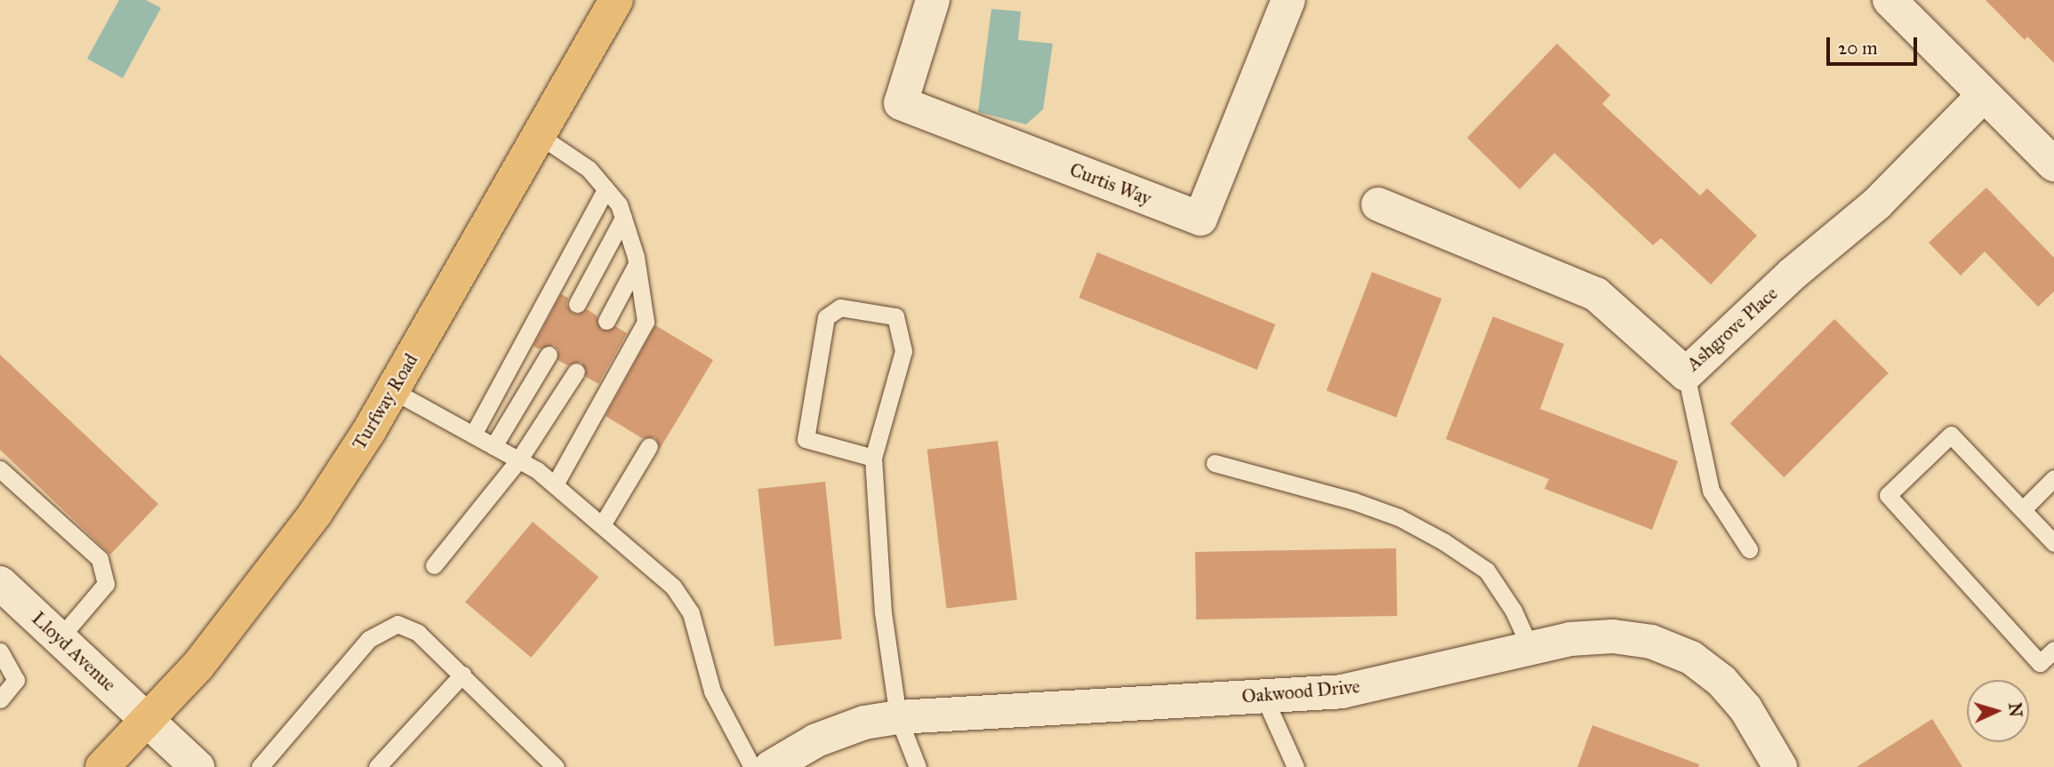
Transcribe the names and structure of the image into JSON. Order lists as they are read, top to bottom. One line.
{"streets":{"main road":["Turfway Road"],"street":["Curtis Way","Ashgrove Place","Lloyd Avenue","Oakwood Drive"]},"crossings":[["Turfway Road","Lloyd Avenue"]],"scale_bar":"20 m","north":"right"}
